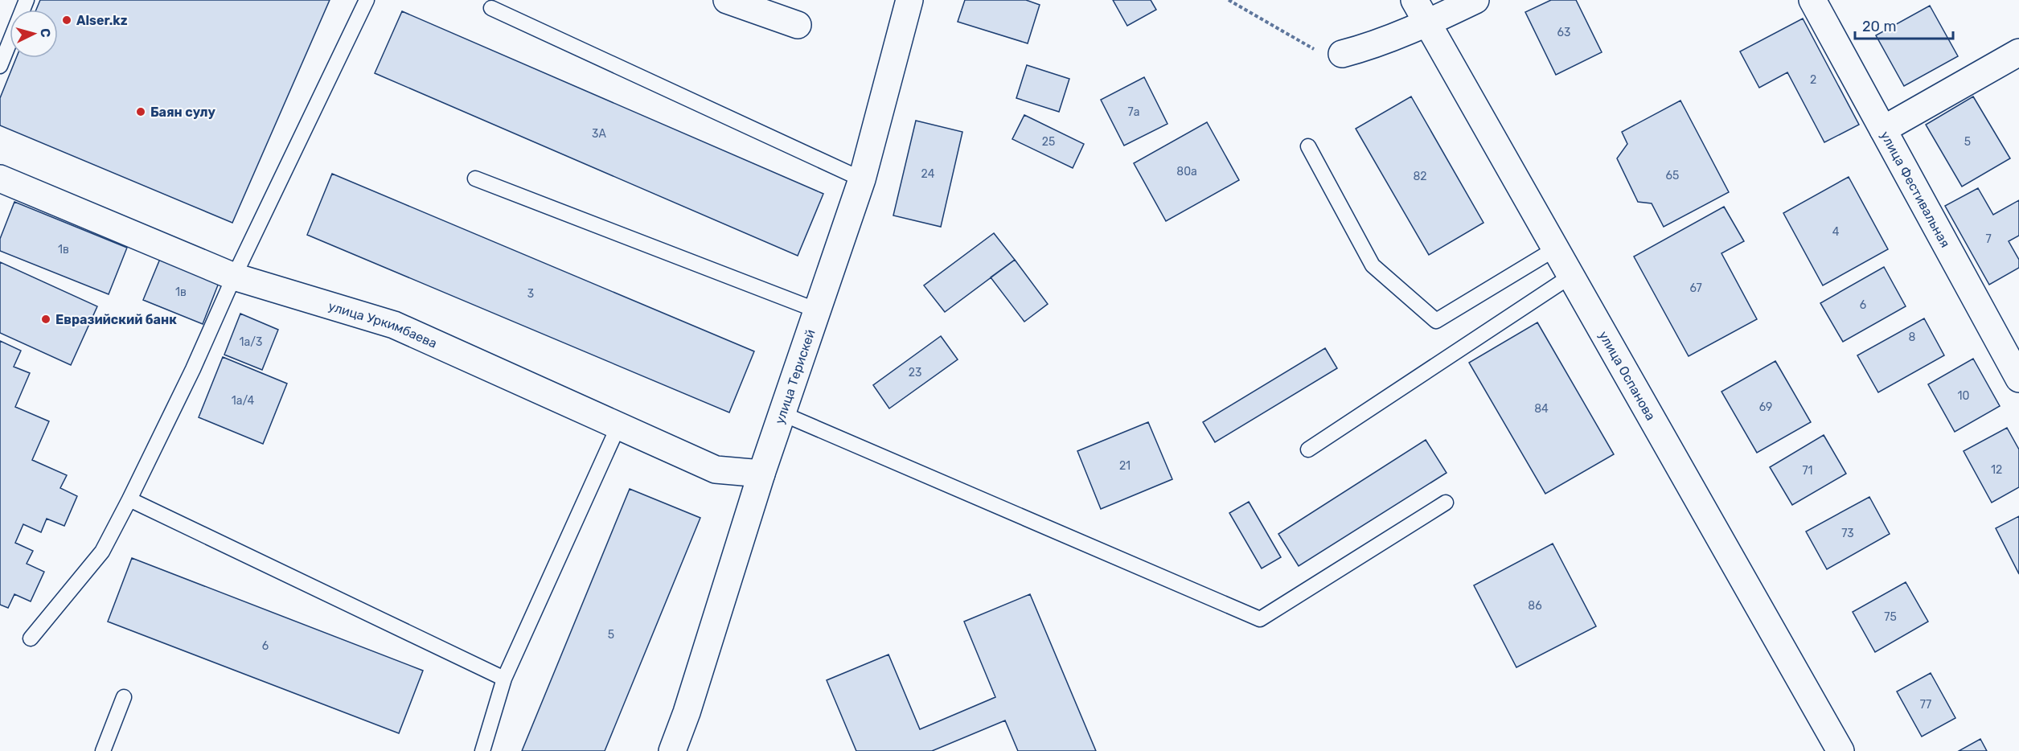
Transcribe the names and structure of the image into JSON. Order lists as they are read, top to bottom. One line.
{"streets":{"street":["улица Фестивальная","улица Уркимбаева","улица Оспанова","улица Терискей"]},"crossings":[["улица Уркимбаева","улица Терискей"]],"places":["Alser.kz","Баян сулу","Евразийский банк"],"house_numbers":["63","2","7а","3А","25","5","80а","24","65","82","4","7","1в","67","1в","3","6","8","1а/3","23","10","1а/4","69","84","21","12","71","73","86","75","5","6","77"],"scale_bar":"20 m","north":"right"}
